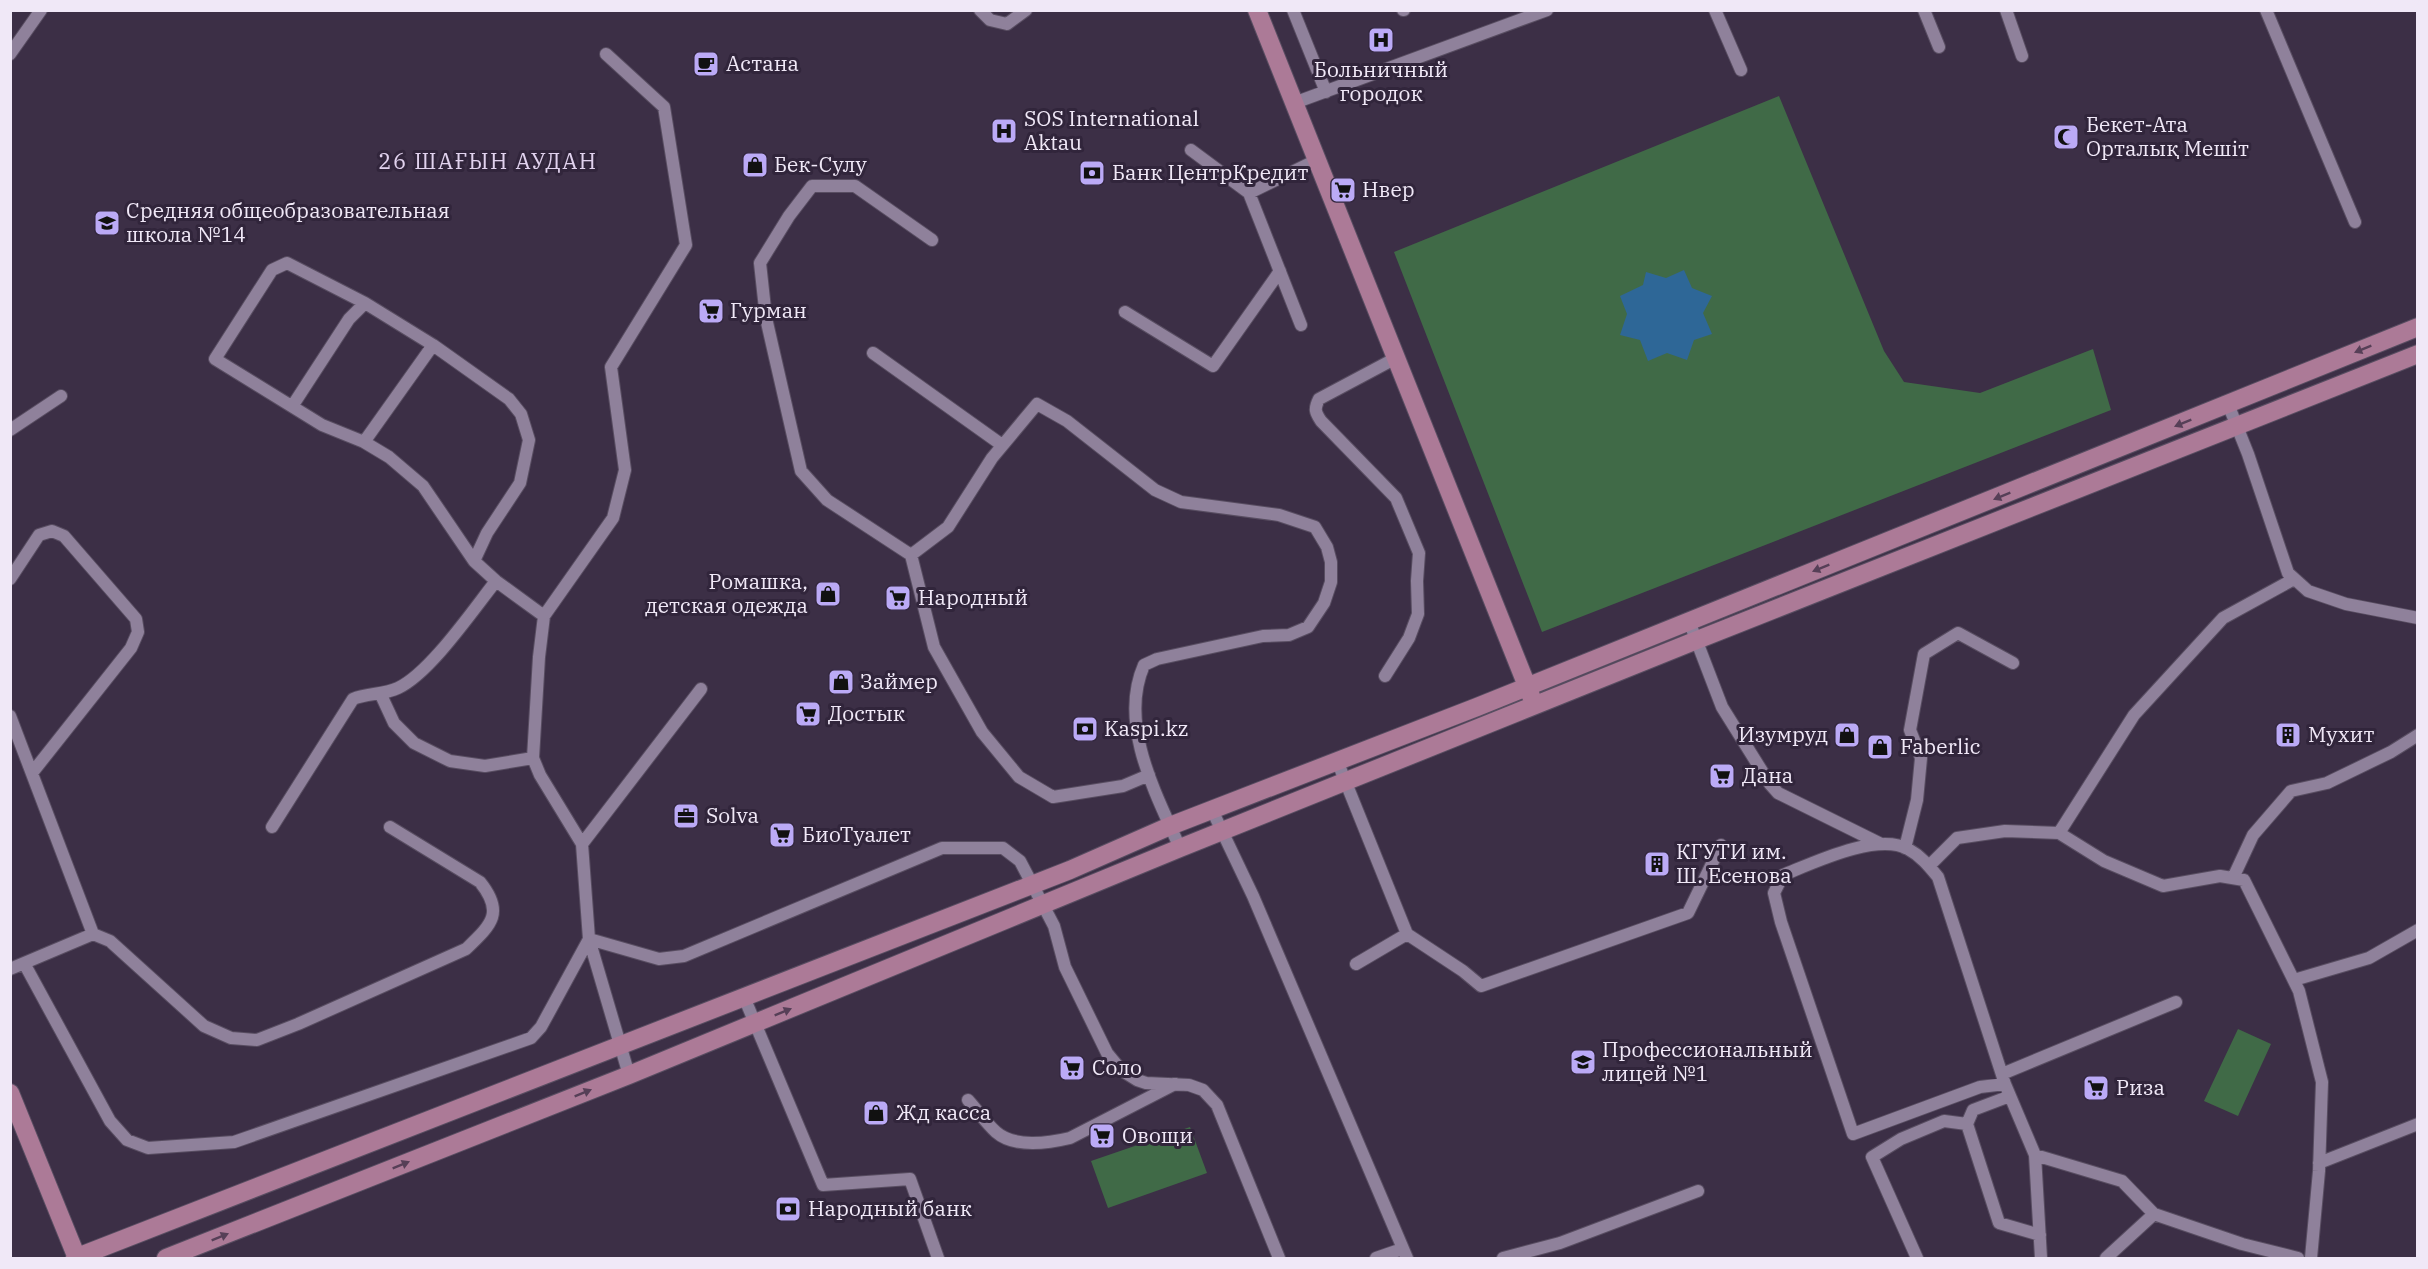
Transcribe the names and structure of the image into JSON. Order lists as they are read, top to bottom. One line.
{"districts":["26 ШАҒЫН АУДАН"],"places":{"hospital":["Больничный городок","SOS International Aktau"],"cafe":["Астана"],"mosque":["Бекет-Ата Орталық Мешіт"],"shop":["Бек-Сулу","Ромашка, детская одежда","Займер","Изумруд","Faberlic","Жд касса"],"bank":["Банк ЦентрКредит","Kaspi.kz","Народный банк"],"supermarket":["Нвер","Гурман","Народный","Достык","Дана","БиоТуалет","Соло","Риза","Овощи"],"school or university":["Cредняя общеобразовательная школа №14","Профессиональный лицей №1"],"building":["Мухит","КГУТИ им. Ш. Есенова"],"office":["Solva"]}}
